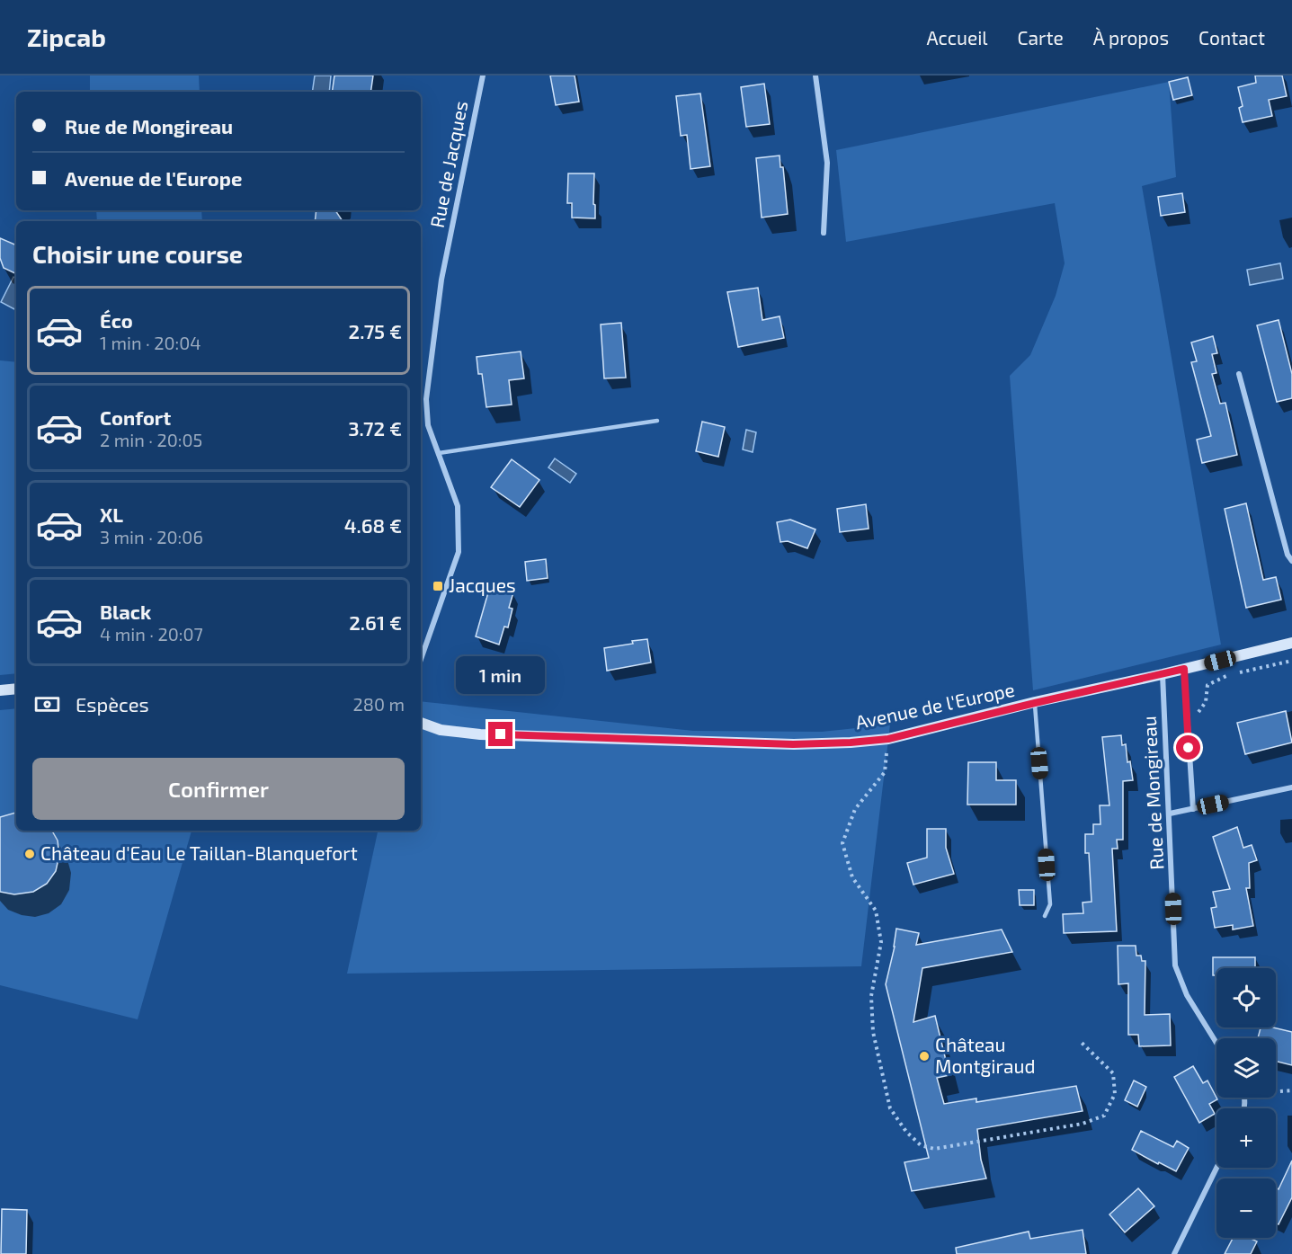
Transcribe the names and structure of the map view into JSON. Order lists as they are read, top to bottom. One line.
{"streets":{"street":["Rue de Jacques","Avenue de l'Europe","Rue de Mongireau"]},"crossings":[["Avenue de l'Europe","Rue de Mongireau"]],"places":{"transit":["Jacques"],"other":["Château d'Eau Le Taillan-Blanquefort","Château Montgiraud"]},"page":{"header":"Zipcab","nav":["Accueil","Carte","À propos","Contact"],"banner":["Rue de Mongireau","Avenue de l'Europe"],"heading":"Choisir une course","list":[{"name":"Éco","note":"1 min · 20:04","value":"2.75 €"},{"name":"Confort","note":"2 min · 20:05","value":"3.72 €"},{"name":"XL","note":"3 min · 20:06","value":"4.68 €"},{"name":"Black","note":"4 min · 20:07","value":"2.61 €"}],"bubble":"1 min","pay":["Espèces","280 m"],"buttons":"Confirmer","map_buttons":["+","−"]}}
